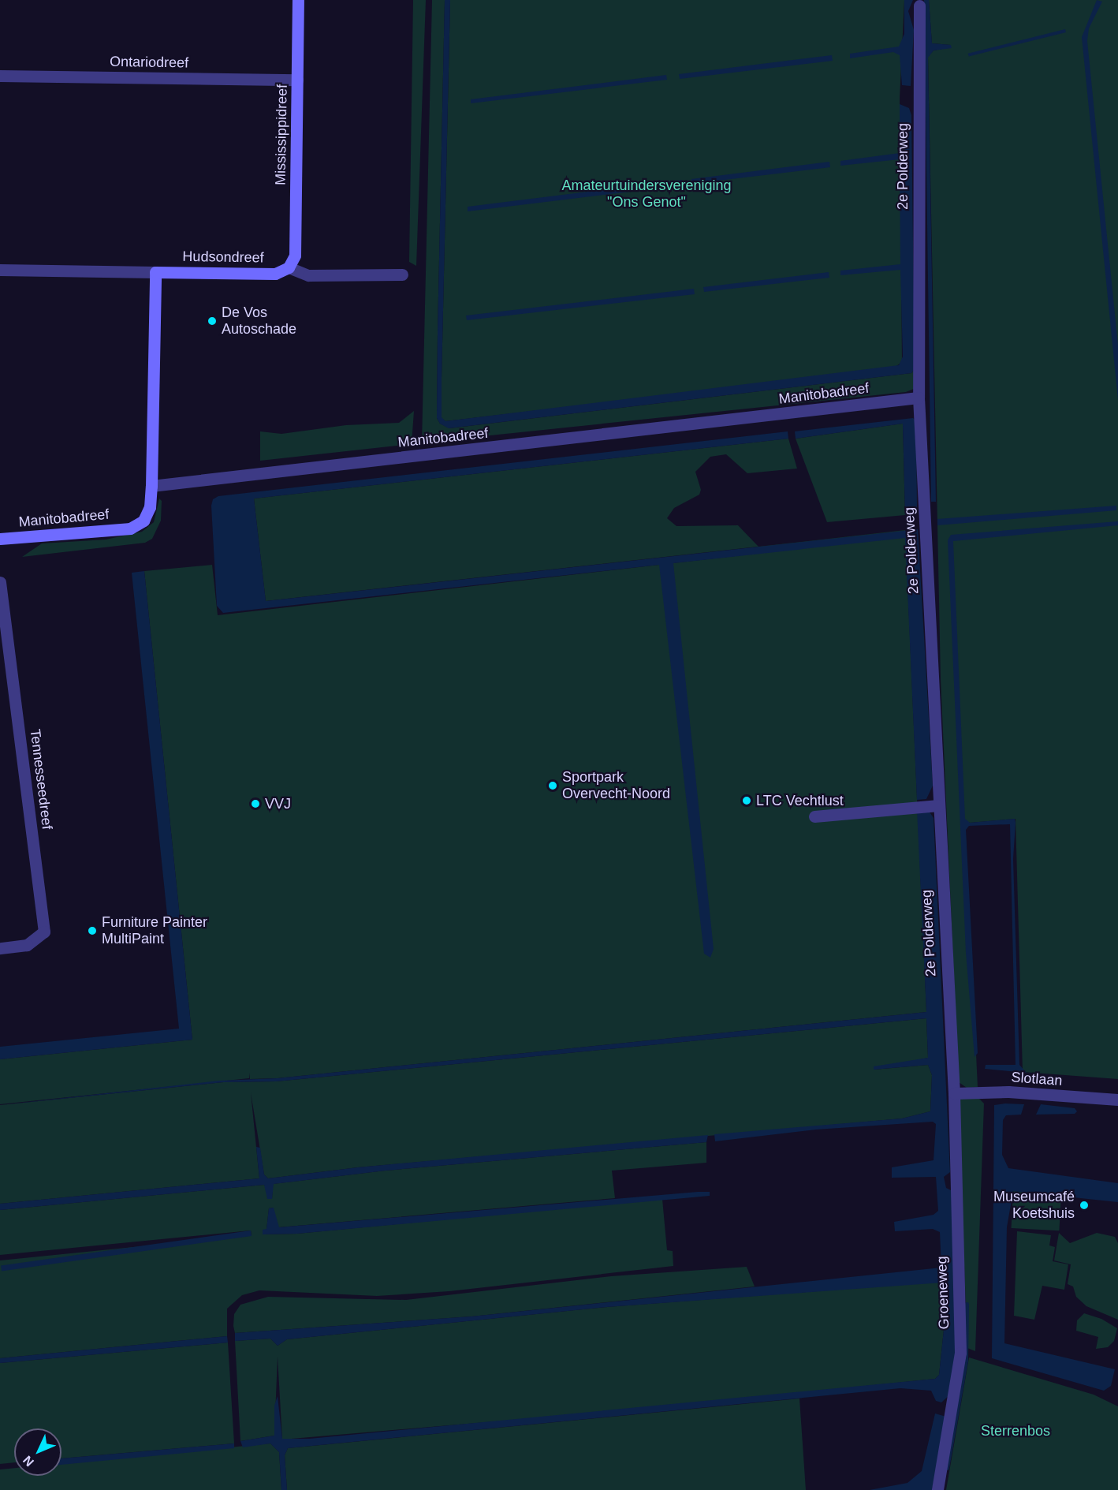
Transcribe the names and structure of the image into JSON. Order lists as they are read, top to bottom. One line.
{"streets":{"street":["Ontariodreef","Mississippidreef","2e Polderweg","Hudsondreef","Manitobadreef","Tennesseedreef","Slotlaan","Groeneweg"]},"crossings":[["Ontariodreef","Mississippidreef"],["Mississippidreef","Hudsondreef"],["2e Polderweg","Manitobadreef"],["2e Polderweg","Slotlaan"],["2e Polderweg","Groeneweg"],["Slotlaan","Groeneweg"]],"parks":["Amateurtuindersvereniging \"Ons Genot\"","Sterrenbos"],"places":["De Vos Autoschade","Sportpark Overvecht-Noord","LTC Vechtlust","VVJ","Furniture Painter MultiPaint","Museumcafé Koetshuis"],"north":"bottom left"}
